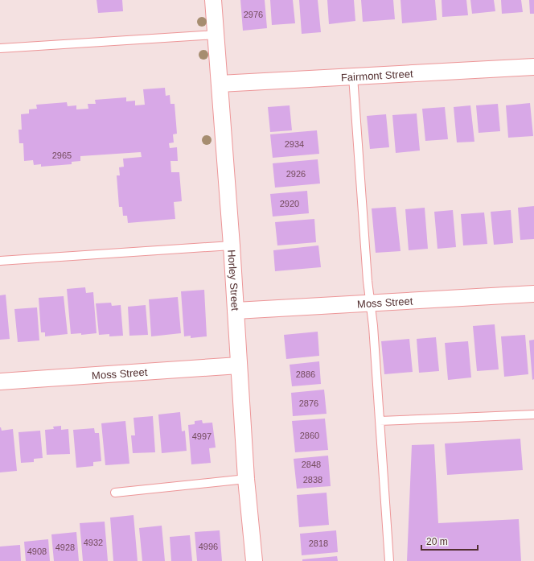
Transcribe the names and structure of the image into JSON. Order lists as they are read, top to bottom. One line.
{"streets":{"street":["Fairmont Street","Horley Street","Moss Street"]},"crossings":[["Fairmont Street","Horley Street"],["Horley Street","Moss Street"]],"house_numbers":["2976","2934","2965","2926","2920","2886","2876","2860","4997","2848","2838","4932","2818","4996","4928","4908"],"scale_bar":"20 m"}
